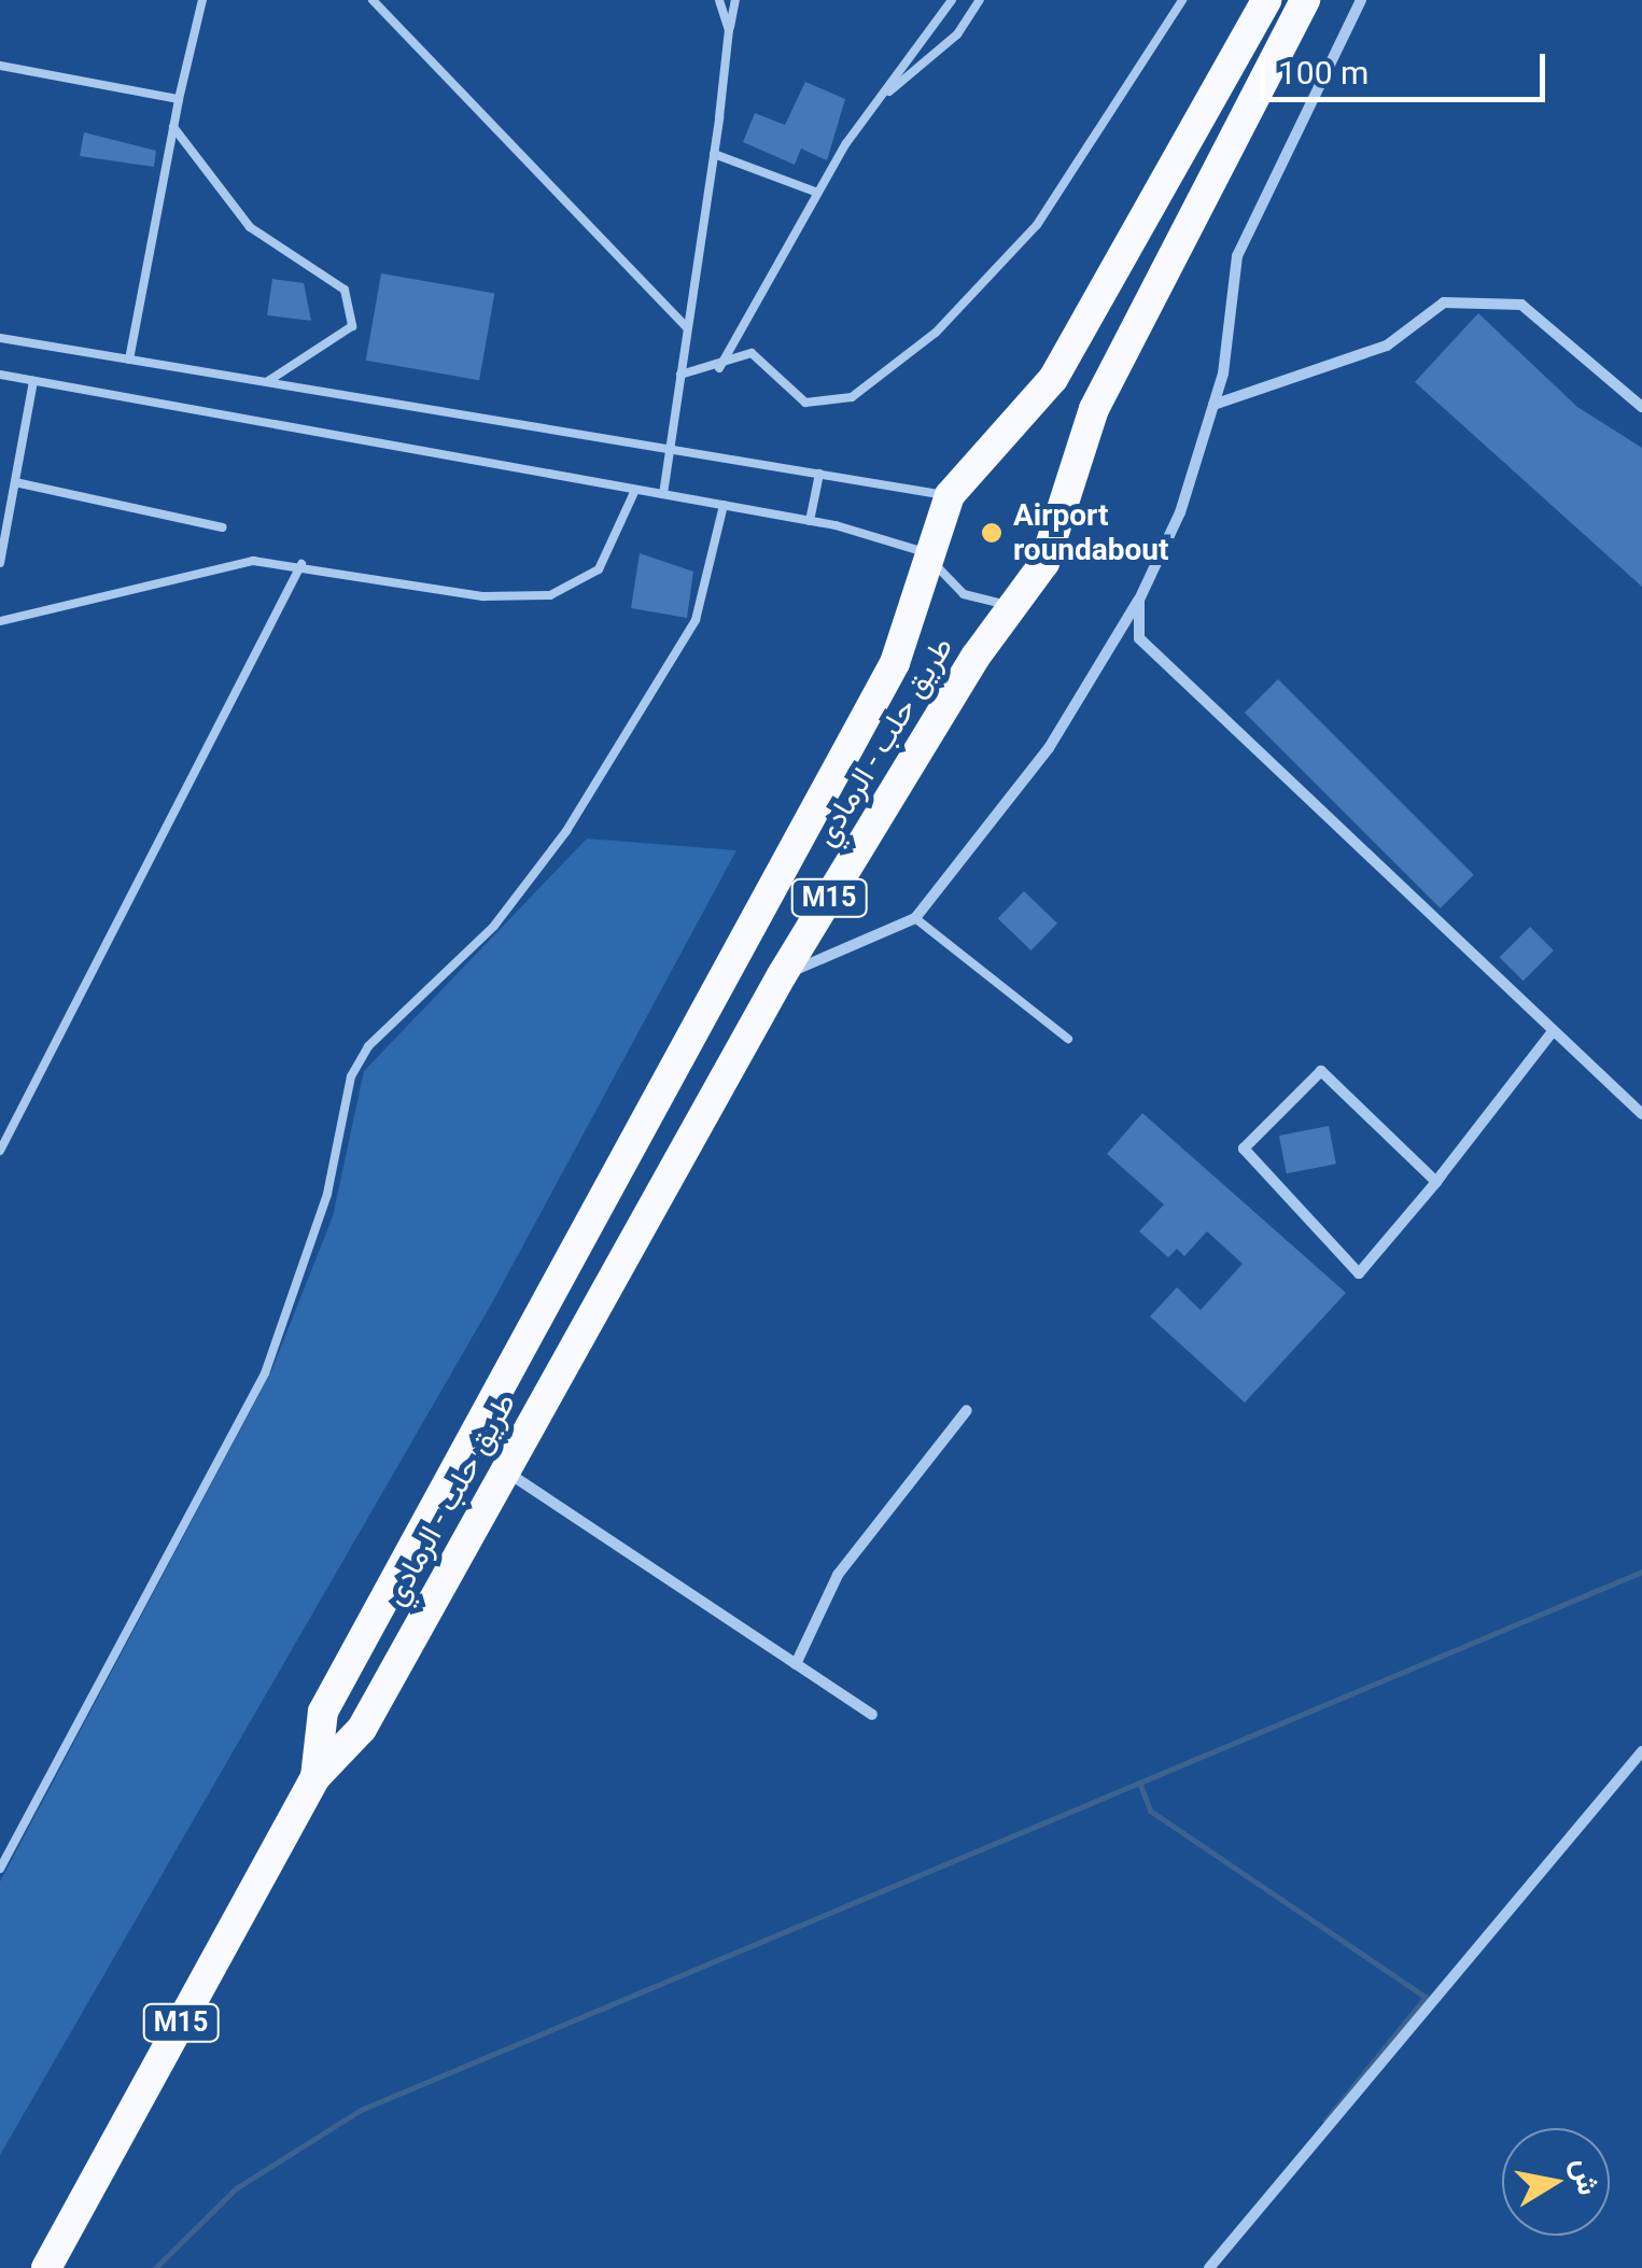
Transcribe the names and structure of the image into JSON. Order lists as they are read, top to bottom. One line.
{"streets":{"highway":["طريق حلب - الرمادي","M15"]},"places":["Airport roundabout"],"scale_bar":"100 m","north":"right"}
